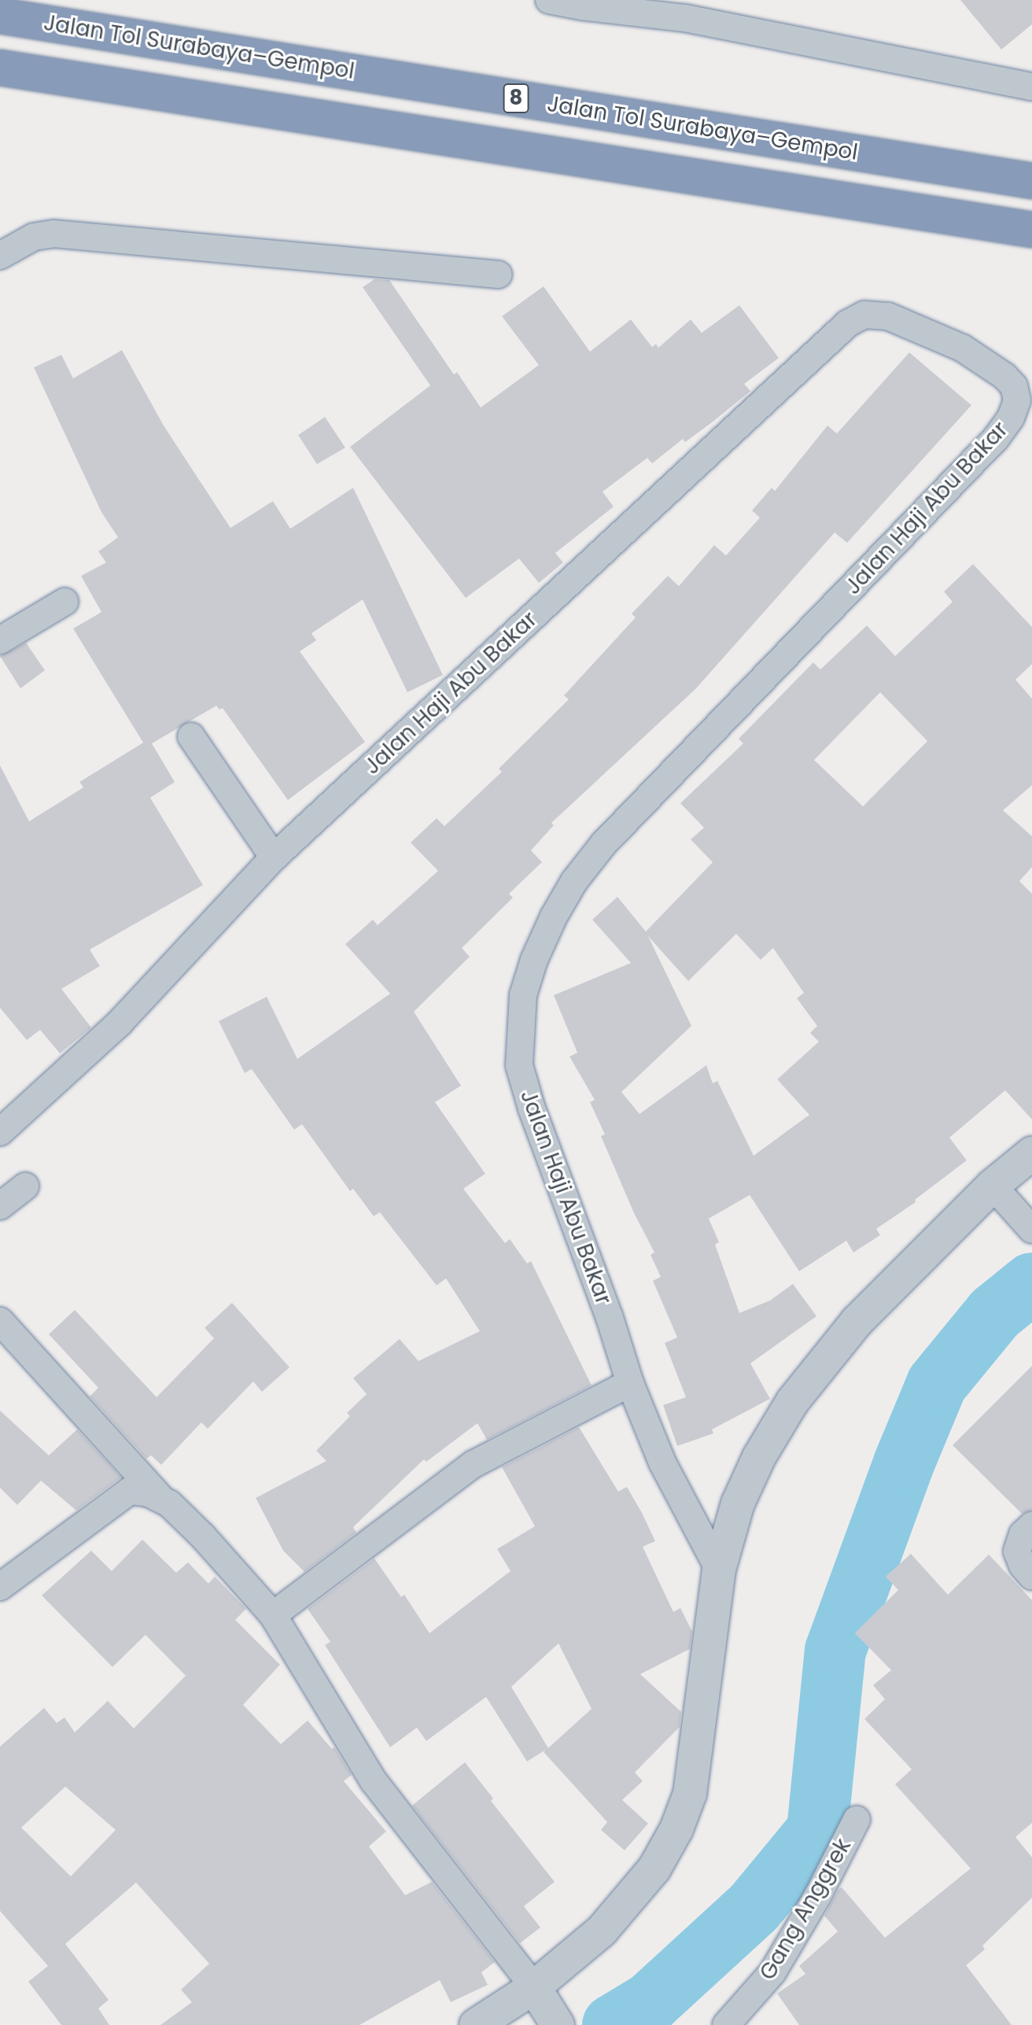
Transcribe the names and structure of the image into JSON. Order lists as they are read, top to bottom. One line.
{"streets":{"highway":["Jalan Tol Surabaya–Gempol","8"],"street":["Jalan Haji Abu Bakar","Gang Anggrek"]}}
